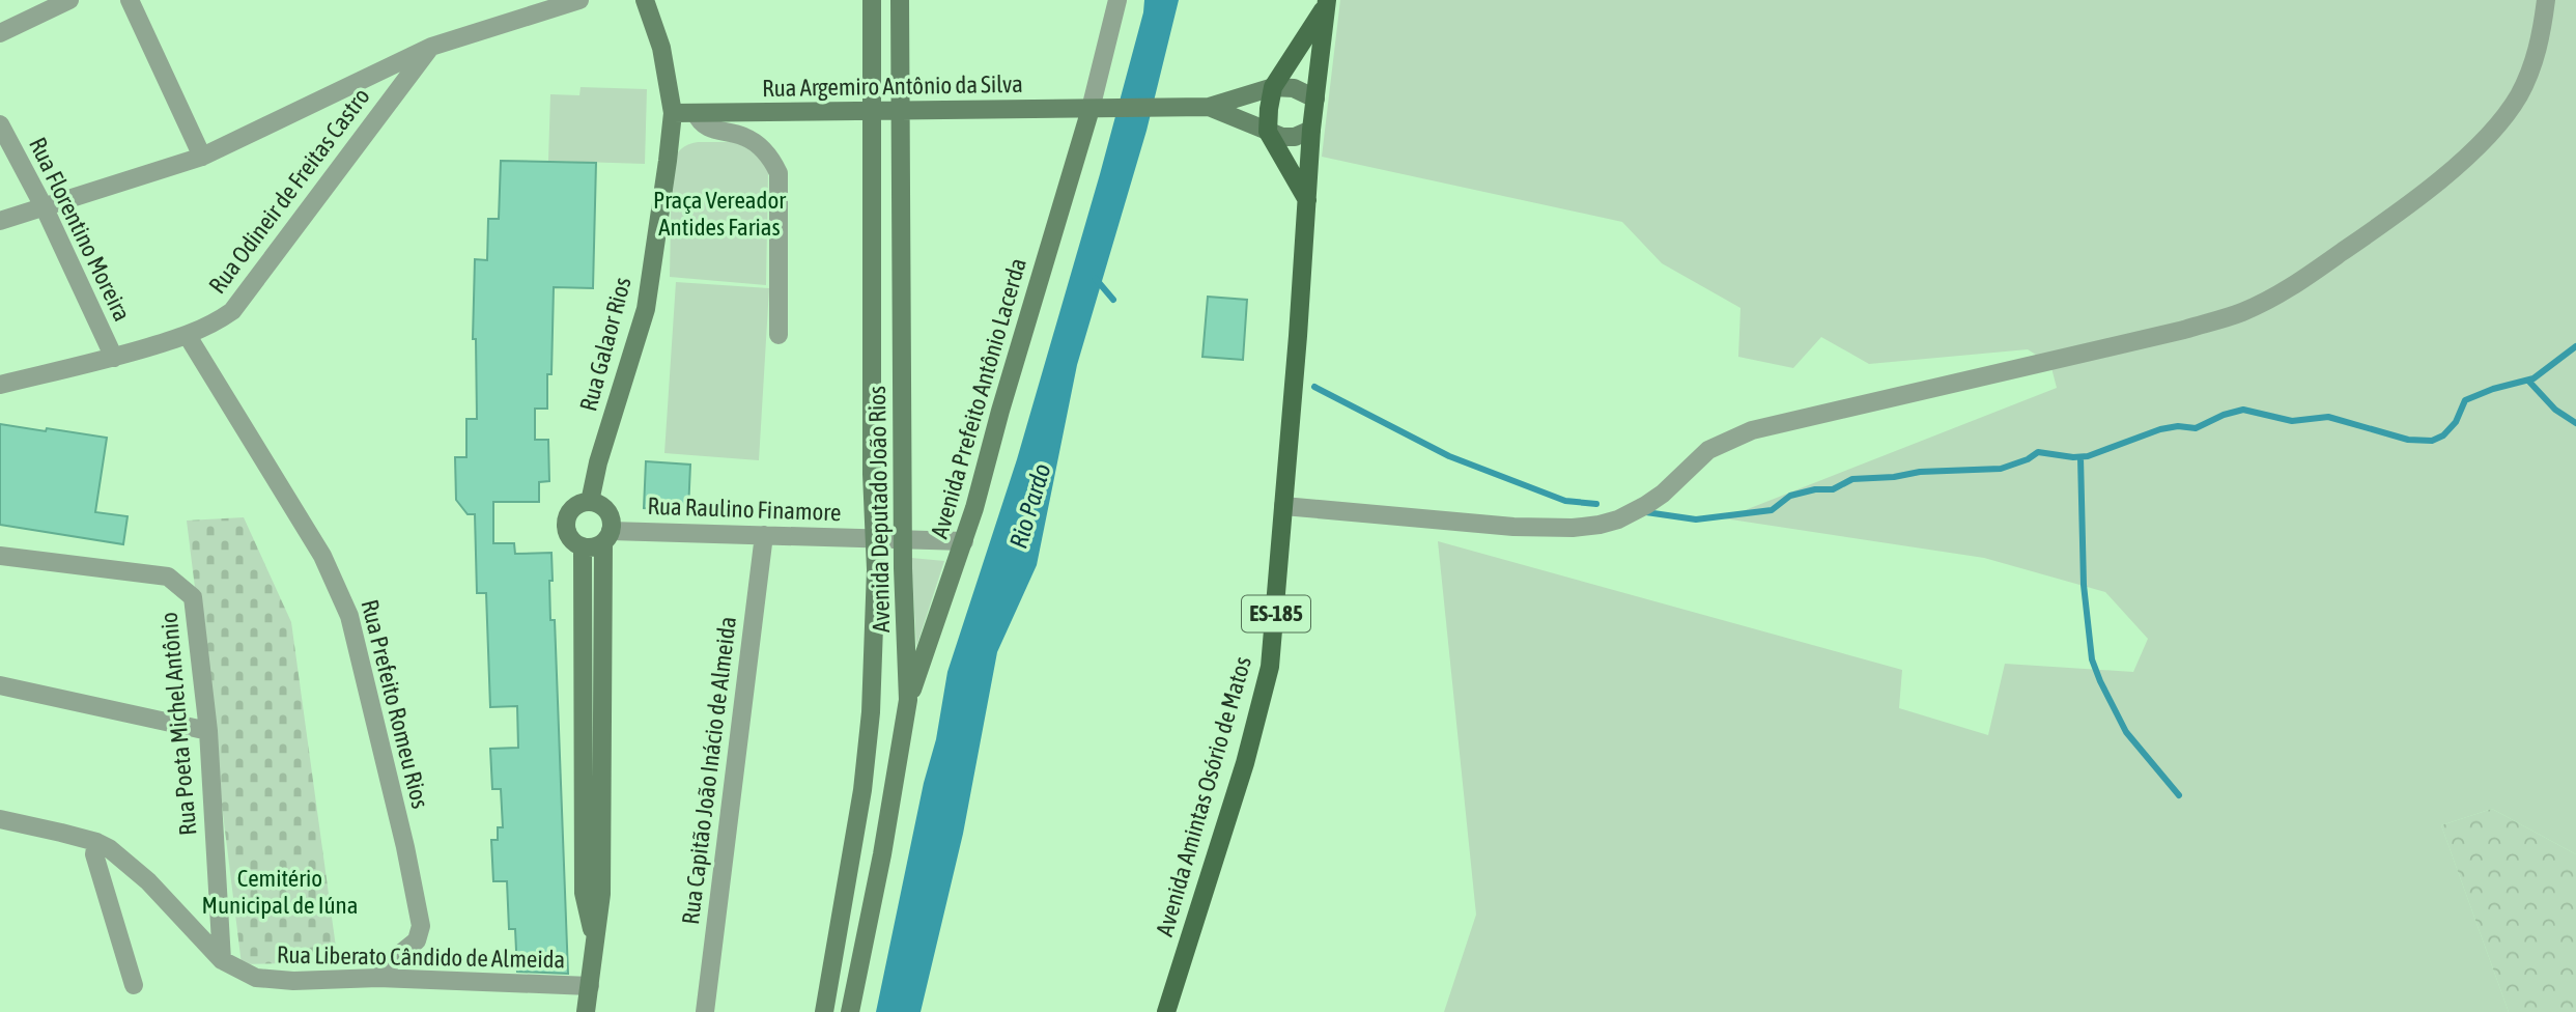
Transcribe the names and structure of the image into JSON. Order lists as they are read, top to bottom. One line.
{"streets":{"main road":["ES-185","Avenida Amintas Osório de Matos"],"street":["Rua Argemiro Antônio da Silva","Rua Odineir de Freitas Castro","Rua Florentino Moreira","Rua Galaor Rios","Avenida Prefeito Antônio Lacerda","Rua Raulino Finamore","Avenida Deputado João Rios","Rua Prefeito Romeu Rios","Rua Poeta Michel Antônio","Rua Capitão João Inácio de Almeida","Rua Liberato Cândido de Almeida"]},"crossings":[["Rua Argemiro Antônio da Silva","Rua Galaor Rios"],["Rua Argemiro Antônio da Silva","Avenida Prefeito Antônio Lacerda"],["Rua Argemiro Antônio da Silva","Avenida Deputado João Rios"],["Rua Odineir de Freitas Castro","Rua Florentino Moreira"],["Rua Odineir de Freitas Castro","Rua Prefeito Romeu Rios"],["Rua Galaor Rios","Rua Raulino Finamore"],["Avenida Prefeito Antônio Lacerda","Rua Raulino Finamore"],["Avenida Prefeito Antônio Lacerda","Avenida Deputado João Rios"],["Rua Raulino Finamore","Avenida Deputado João Rios"],["Rua Raulino Finamore","Rua Capitão João Inácio de Almeida"],["ES-185","Avenida Amintas Osório de Matos"],["Rua Prefeito Romeu Rios","Rua Liberato Cândido de Almeida"],["Rua Poeta Michel Antônio","Rua Liberato Cândido de Almeida"]],"water":["Rio Pardo"],"parks":["Praça Vereador Antides Farias","Cemitério Municipal de Iúna"]}
